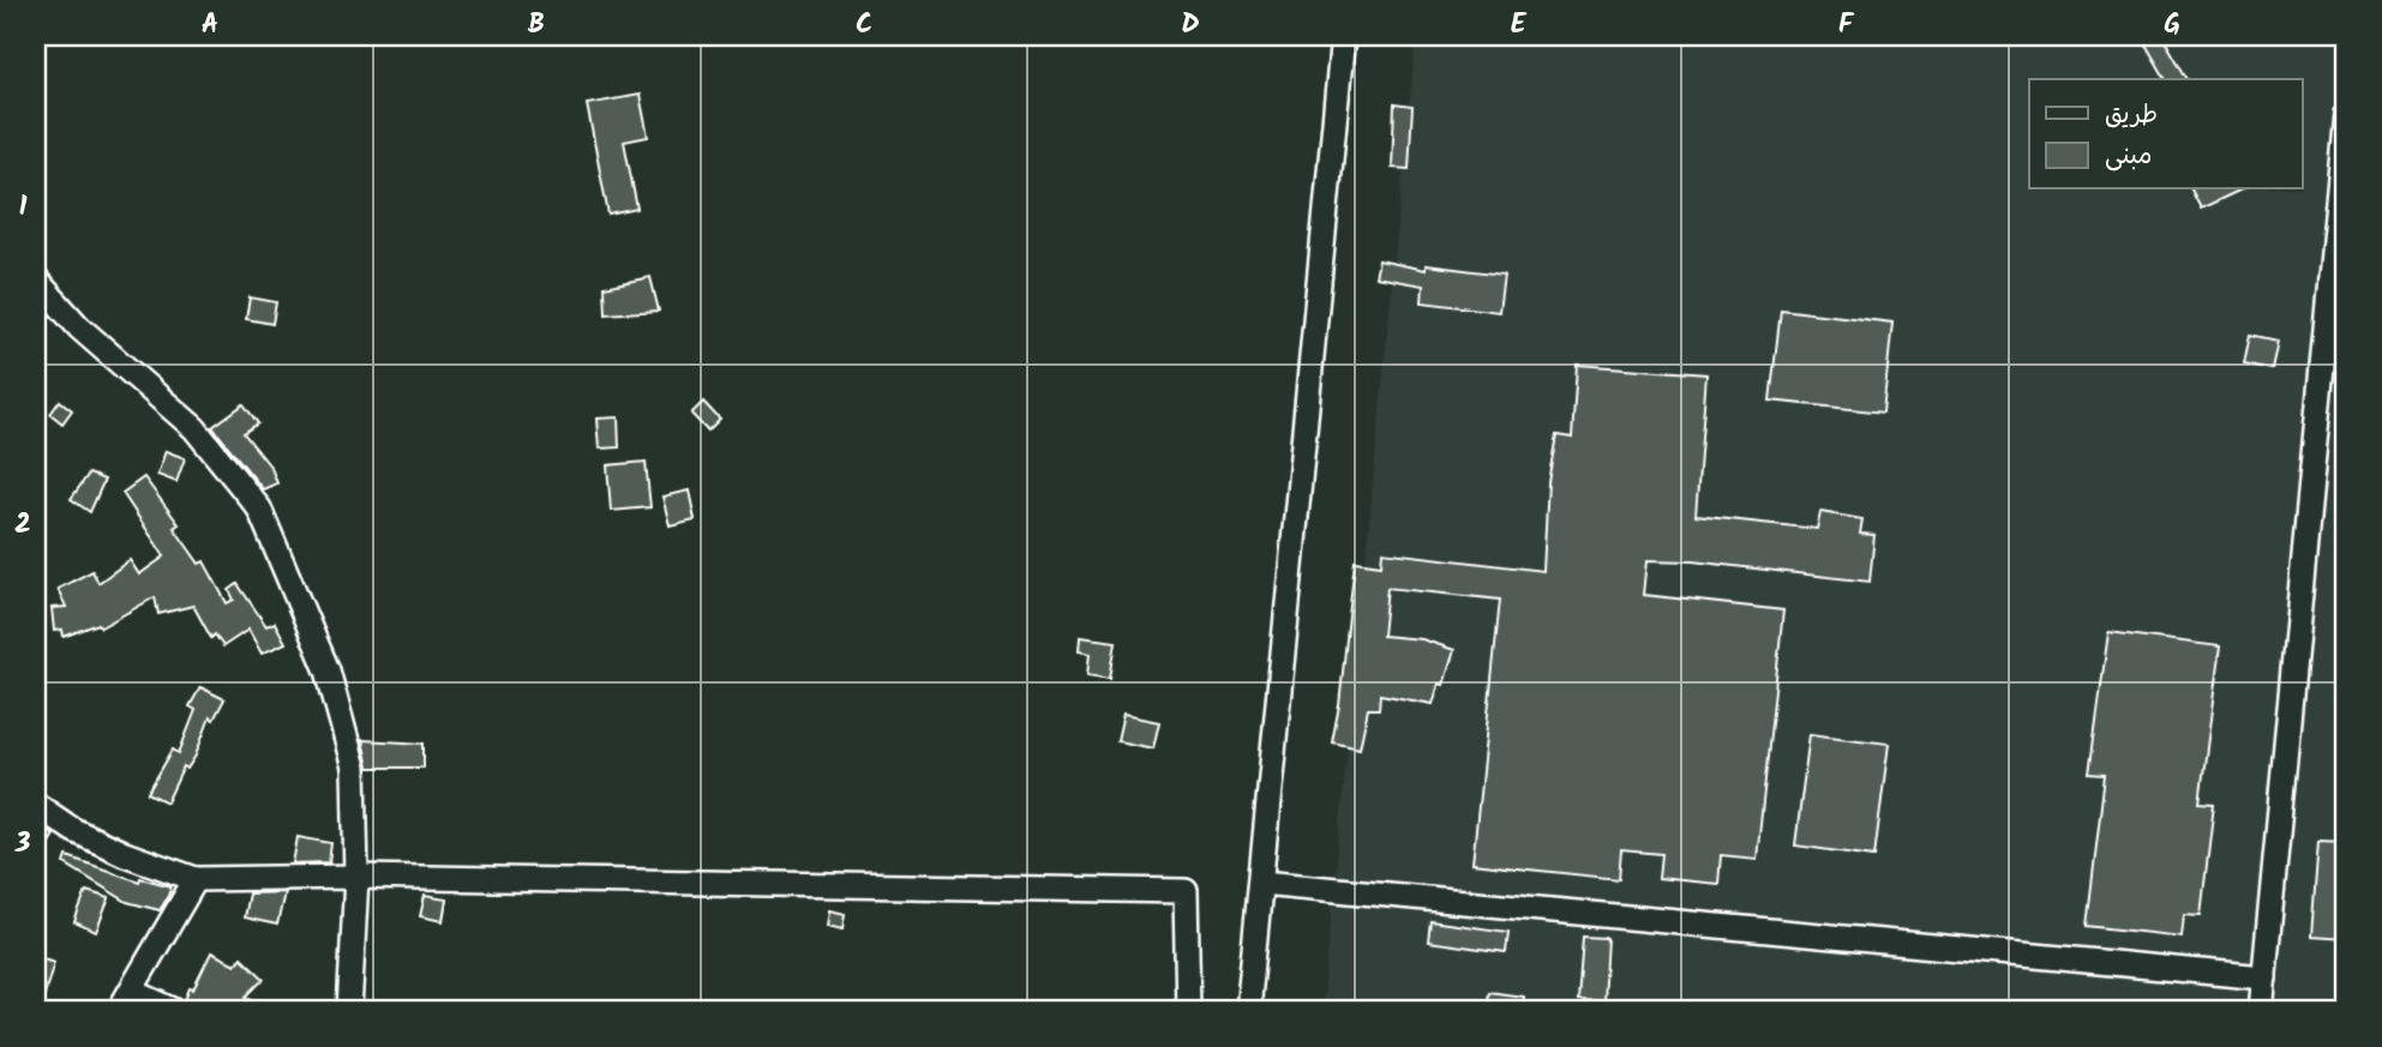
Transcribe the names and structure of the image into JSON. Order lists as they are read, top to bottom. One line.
{"legend":["طريق","مبنى"],"grid":{"columns":["A","B","C","D","E","F","G"],"rows":["1","2","3"]}}
